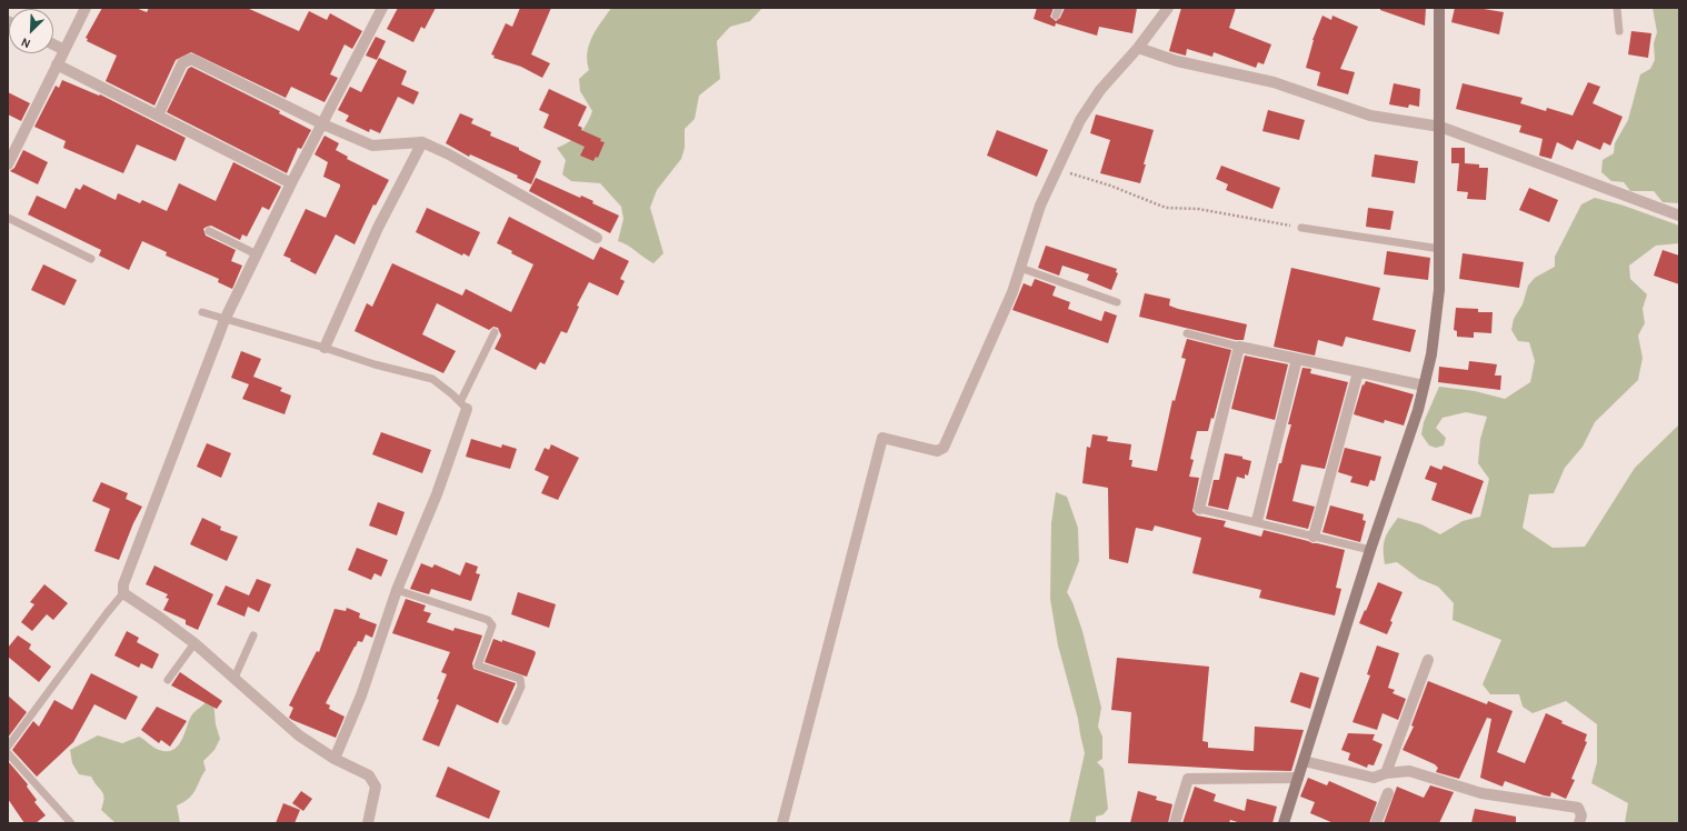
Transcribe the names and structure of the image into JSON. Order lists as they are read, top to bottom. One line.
{"north":"bottom left"}
